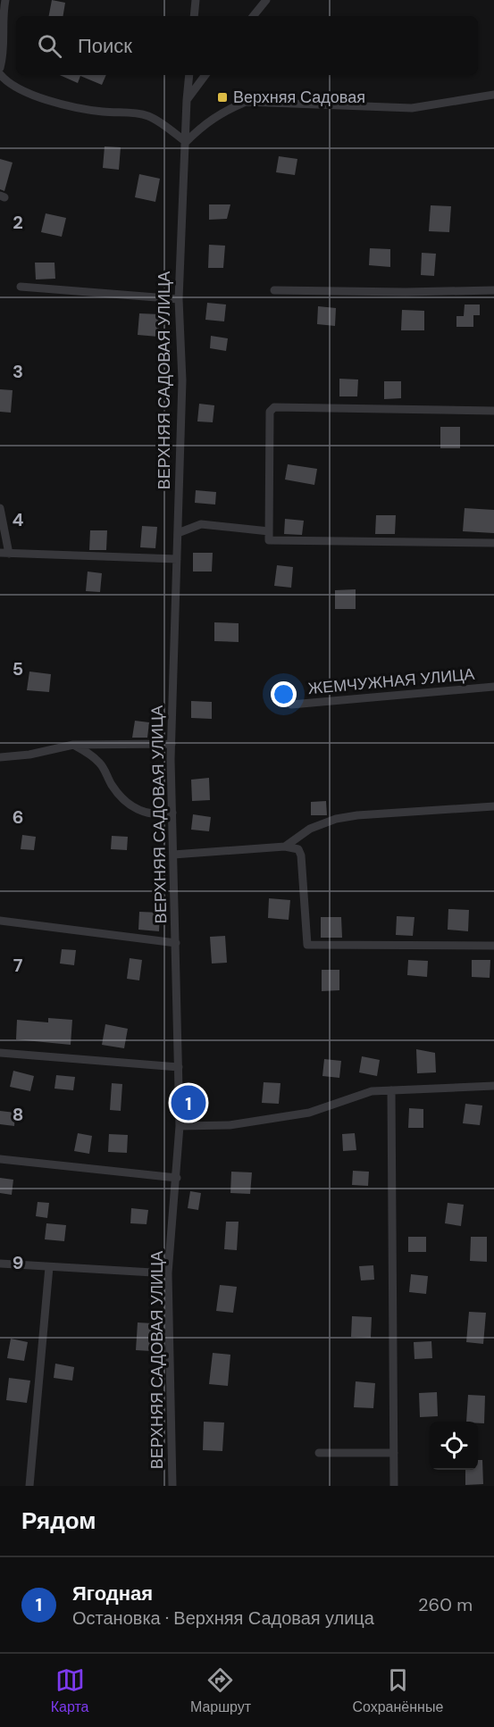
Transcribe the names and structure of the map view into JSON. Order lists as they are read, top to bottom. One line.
{"streets":{"street":["ВЕРХНЯЯ САДОВАЯ УЛИЦА","ЖЕМЧУЖНАЯ УЛИЦА"]},"places":{"transit":["Верхняя Садовая"]},"page":{"search":"Поиск","pins":"1","heading":"Рядом","list":[{"mark":"1","name":"Ягодная","note":"Остановка · Верхняя Садовая улица","value":"260 m"}],"nav":["Карта","Маршрут","Сохранённые"]},"grid":{"rows":["2","3","4","5","6","7","8","9"]}}
